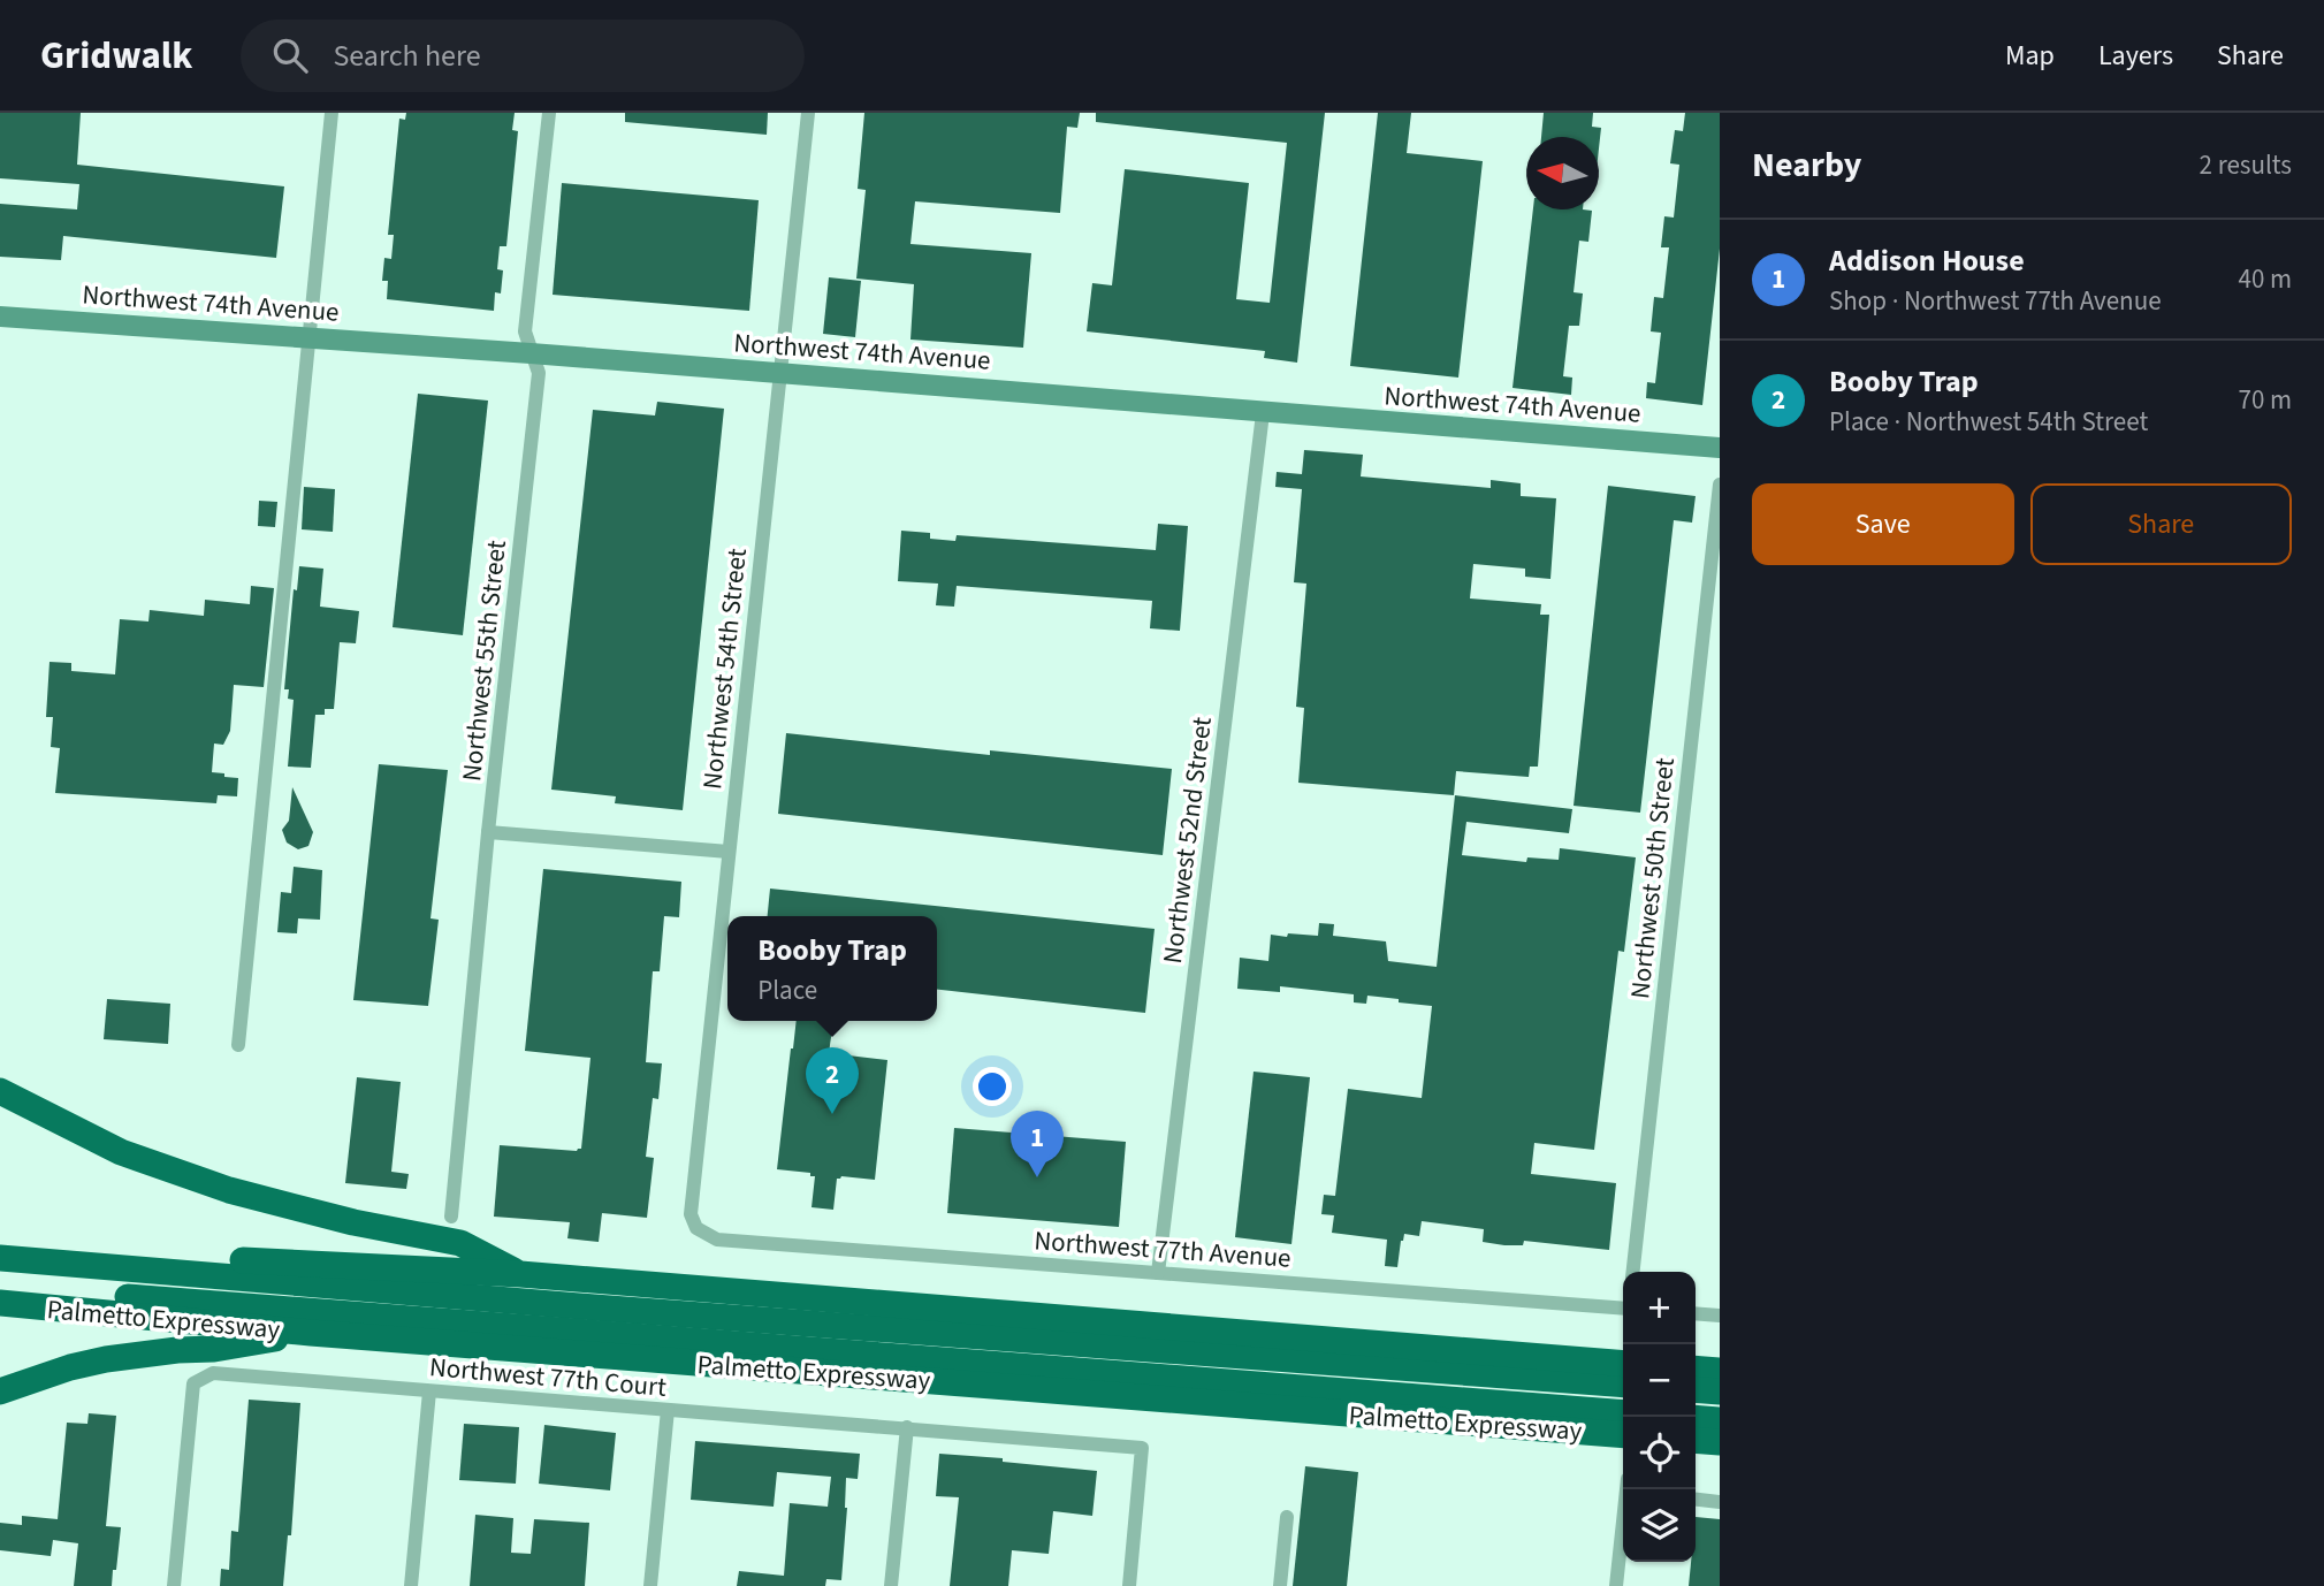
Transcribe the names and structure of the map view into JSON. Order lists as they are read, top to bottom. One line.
{"streets":{"highway":["Palmetto Expressway"],"street":["Northwest 74th Avenue","Northwest 55th Street","Northwest 54th Street","Northwest 52nd Street","Northwest 50th Street","Northwest 77th Avenue","Northwest 77th Court"]},"crossings":[["Northwest 74th Avenue","Northwest 55th Street"],["Northwest 74th Avenue","Northwest 54th Street"],["Northwest 74th Avenue","Northwest 52nd Street"],["Northwest 54th Street","Northwest 77th Avenue"],["Northwest 52nd Street","Northwest 77th Avenue"]],"north":"left","page":{"header":"Gridwalk","search":"Search here","nav":["Map","Layers","Share"],"heading":["Nearby","2 results"],"list":[{"mark":"1","name":"Addison House","note":"Shop · Northwest 77th Avenue","value":"40 m"},{"mark":"2","name":"Booby Trap","note":"Place · Northwest 54th Street","value":"70 m"}],"buttons":["Save","Share"],"popup":["Booby Trap","Place"],"pins":["2","1"],"map_buttons":["+","−"]}}
